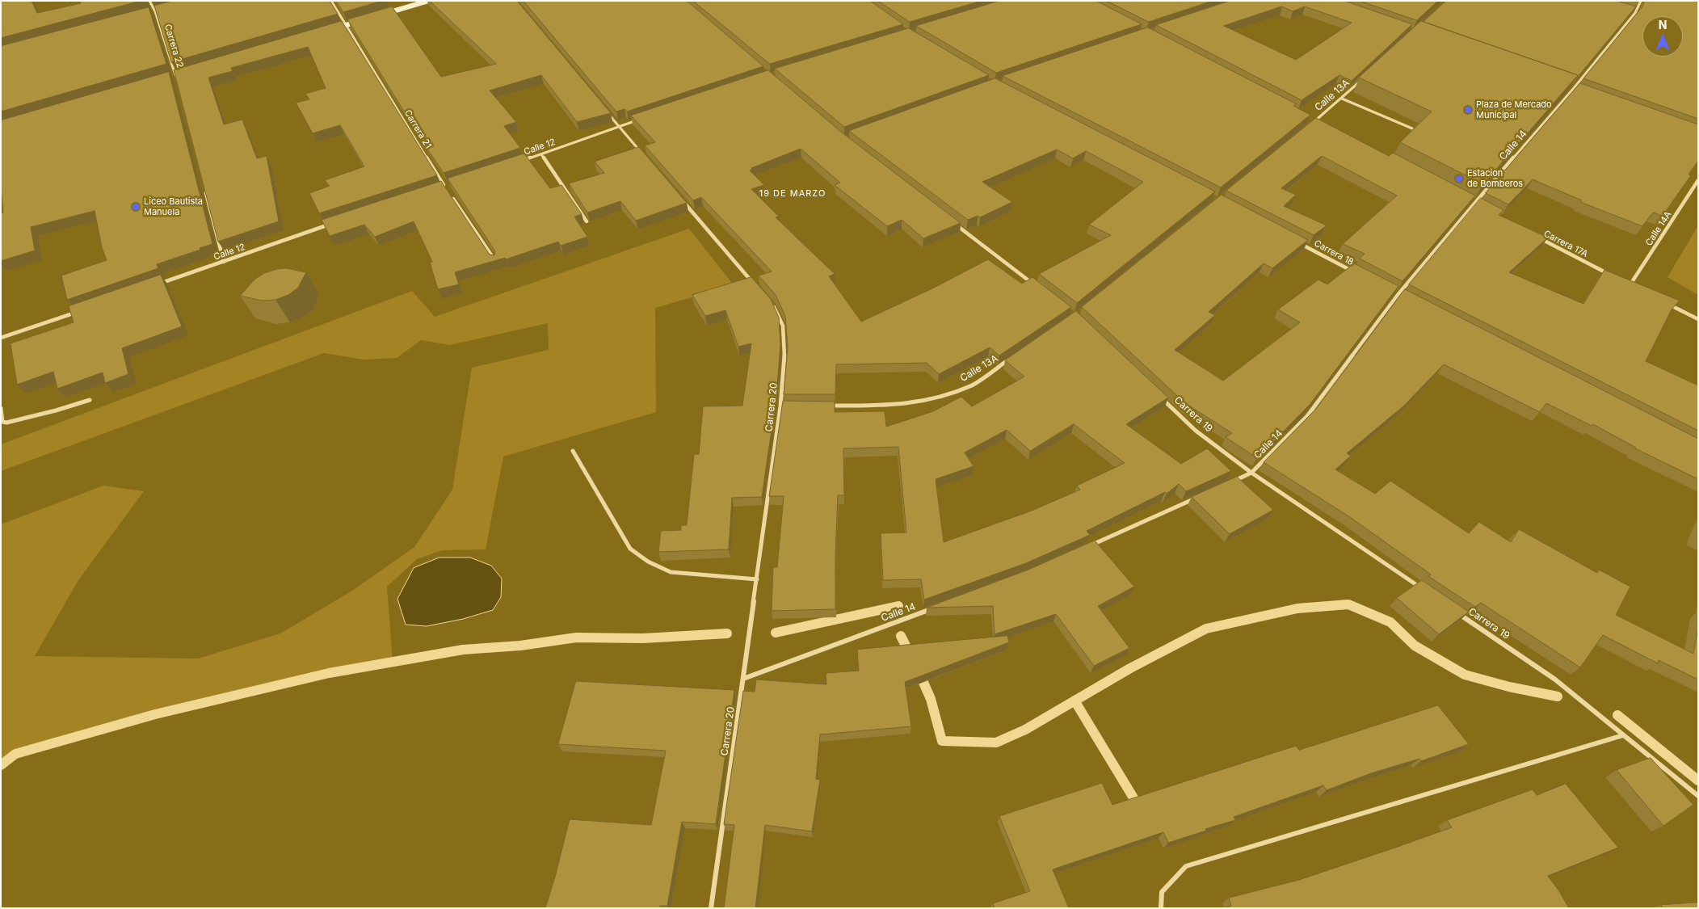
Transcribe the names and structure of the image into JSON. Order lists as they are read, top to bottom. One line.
{"streets":{"street":["Carrera 22","Calle 13A","Carrera 21","Calle 14","Calle 12","Calle 14A","Carrera 17A","Carrera 18","Carrera 20","Carrera 19"]},"crossings":[["Calle 14","Carrera 20"],["Calle 14","Carrera 19"]],"districts":["19 DE MARZO"],"places":["Plaza de Mercado Municipal","Estacion de Bomberos","Liceo Bautista Manuela"],"north":"top"}
